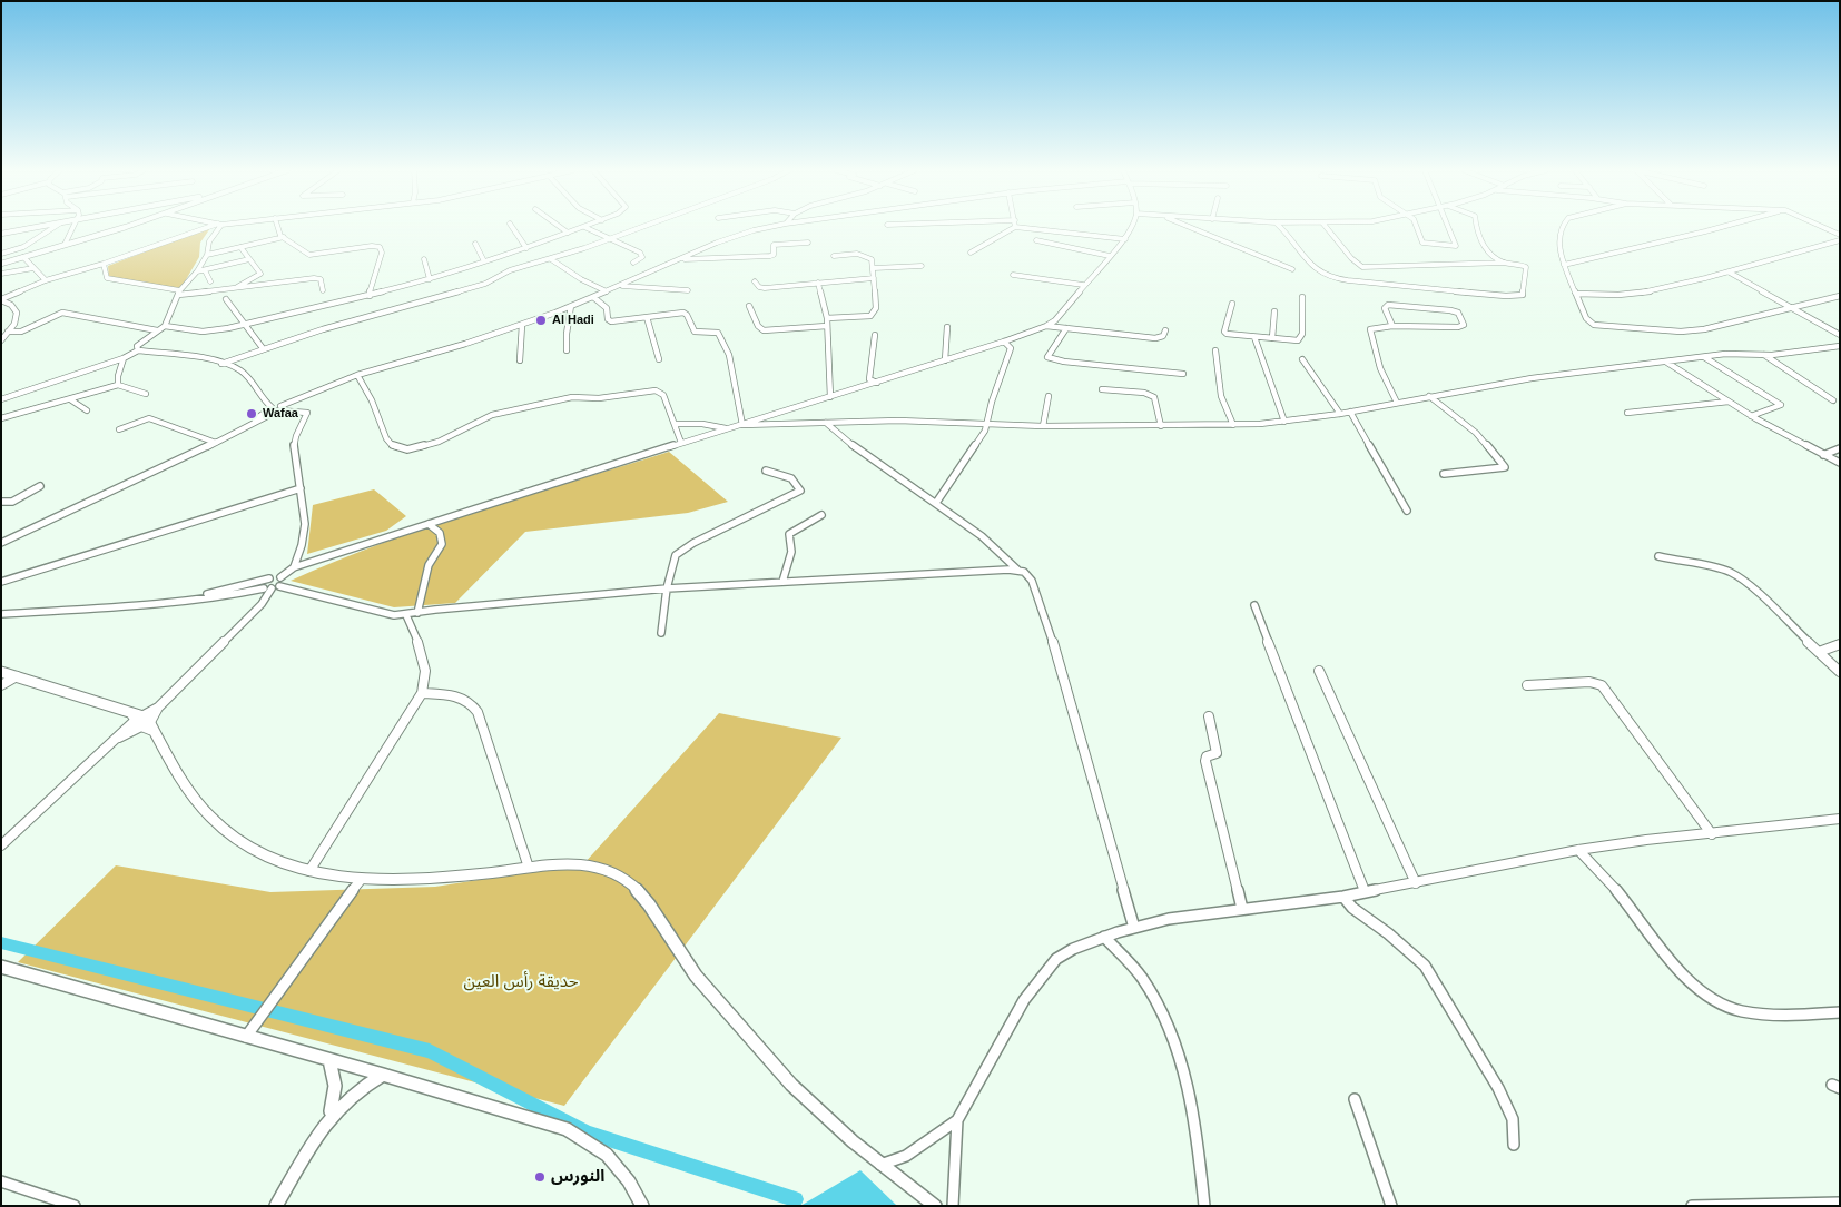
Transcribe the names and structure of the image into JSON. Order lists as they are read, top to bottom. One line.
{"parks":["حديقة رأس العين"],"places":["Al Hadi","Wafaa","النورس"]}
